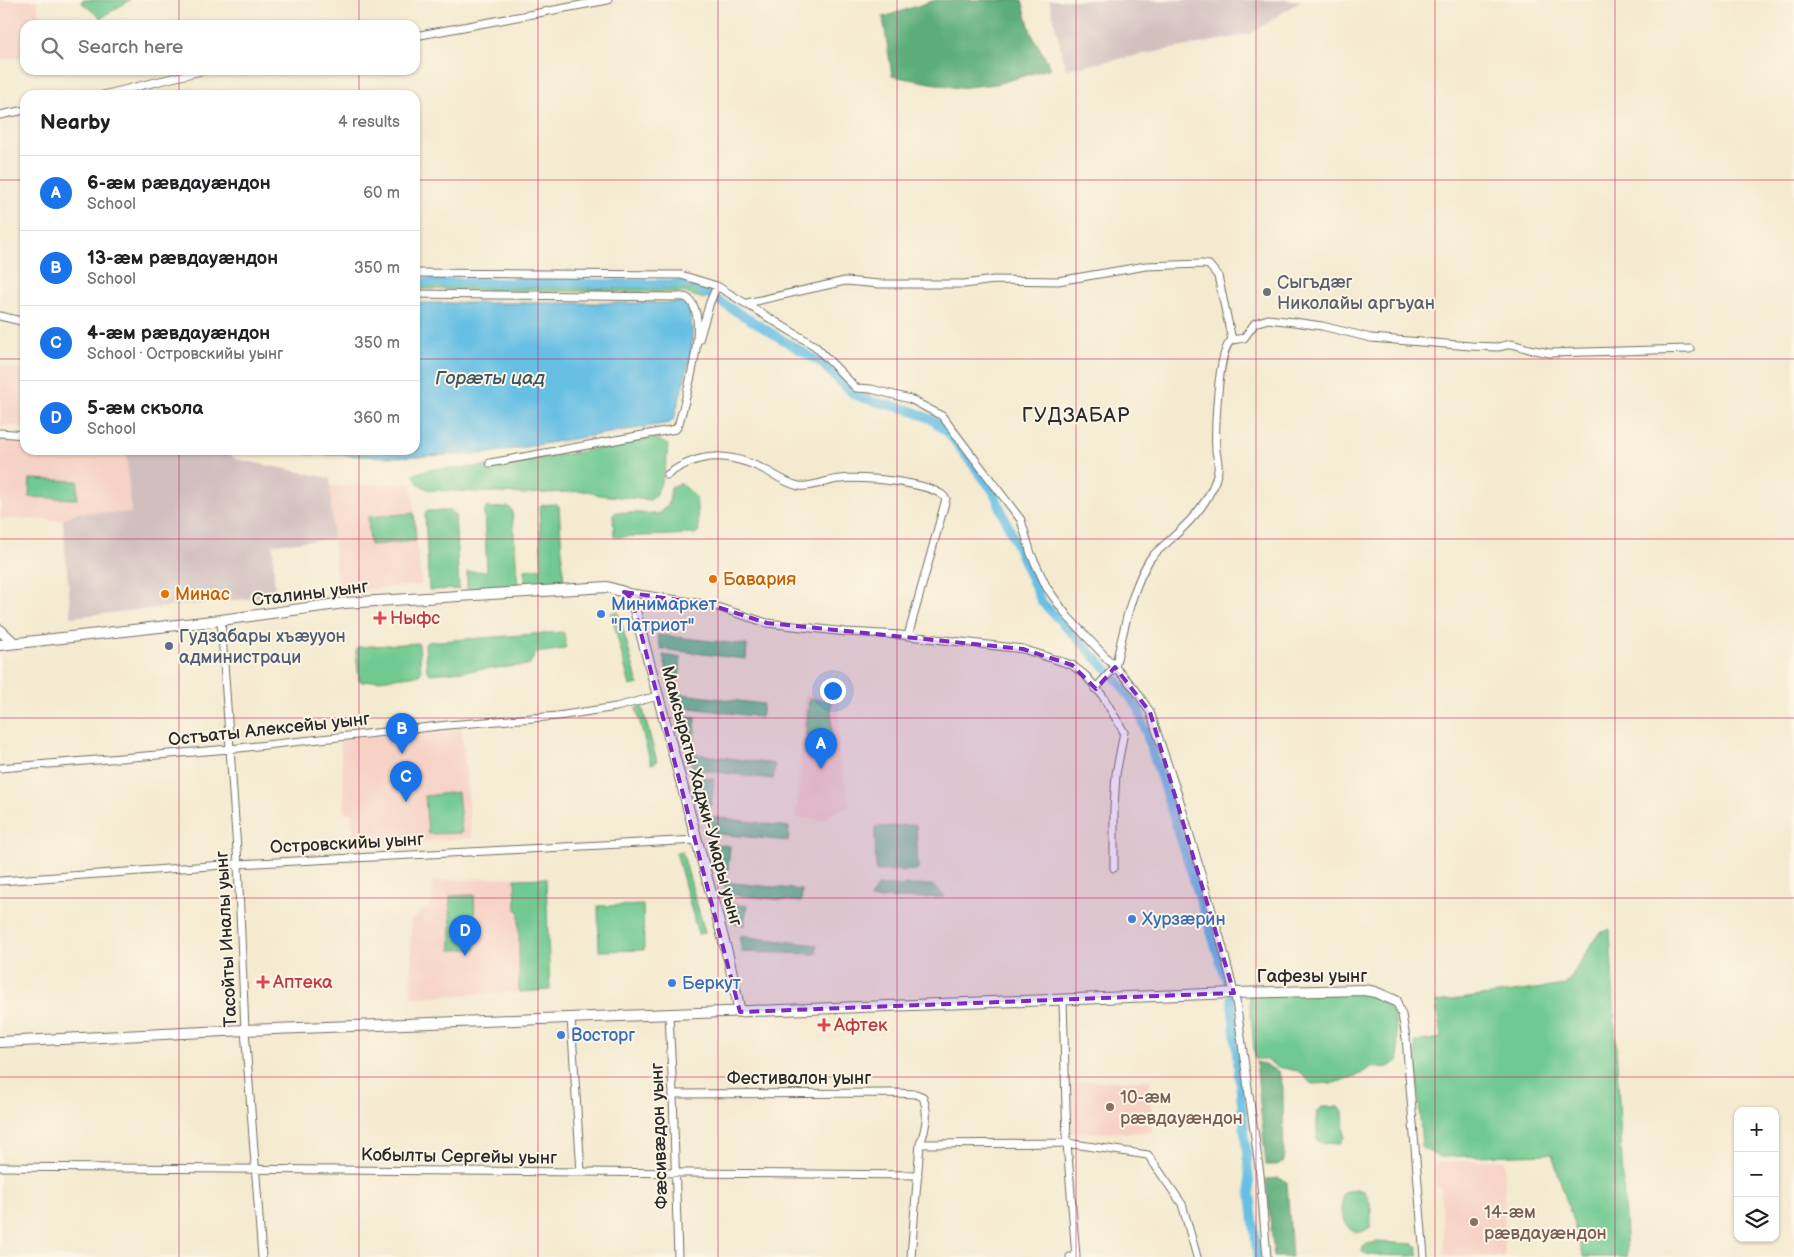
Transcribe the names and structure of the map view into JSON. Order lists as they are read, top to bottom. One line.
{"streets":{"street":["Сталины уынг","Остъаты Алексейы уынг","Мамсыраты Хаджи-Умары уынг","Островскийы уынг","Тасойты Иналы уынг","Гафезы уынг","Фестивалон уынг","Фæсивæдон уынг","Кобылты Сергейы уынг"]},"crossings":[["Сталины уынг","Мамсыраты Хаджи-Умары уынг"],["Сталины уынг","Тасойты Иналы уынг"],["Остъаты Алексейы уынг","Мамсыраты Хаджи-Умары уынг"],["Остъаты Алексейы уынг","Тасойты Иналы уынг"],["Мамсыраты Хаджи-Умары уынг","Островскийы уынг"],["Островскийы уынг","Тасойты Иналы уынг"],["Тасойты Иналы уынг","Кобылты Сергейы уынг"],["Фестивалон уынг","Фæсивæдон уынг"],["Фæсивæдон уынг","Кобылты Сергейы уынг"]],"districts":["ГУДЗАБАР"],"water":["Горӕты цад"],"places":{"other":["Сыгъдæг Николайы аргъуан","Бавария","Минас","Минимаркет \"Патриот\"","Гудзабары хъæууон администраци","Хурзæрин","Беркут","Восторг","10-æм рӕвдауӕндон","14-æм рӕвдауӕндон"],"health":["Ныфс","Аптека","Афтек"]},"page":{"search":"Search here","heading":["Nearby","4 results"],"list":[{"mark":"A","name":"6-æм рӕвдауӕндон","note":"School","value":"60 m"},{"mark":"B","name":"13-æм рӕвдауӕндон","note":"School","value":"350 m"},{"mark":"C","name":"4-æм рӕвдауӕндон","note":"School · Островскийы уынг","value":"350 m"},{"mark":"D","name":"5-æм скъола","note":"School","value":"360 m"}],"pins":["B","A","C","D"],"map_buttons":["+","−"]}}
